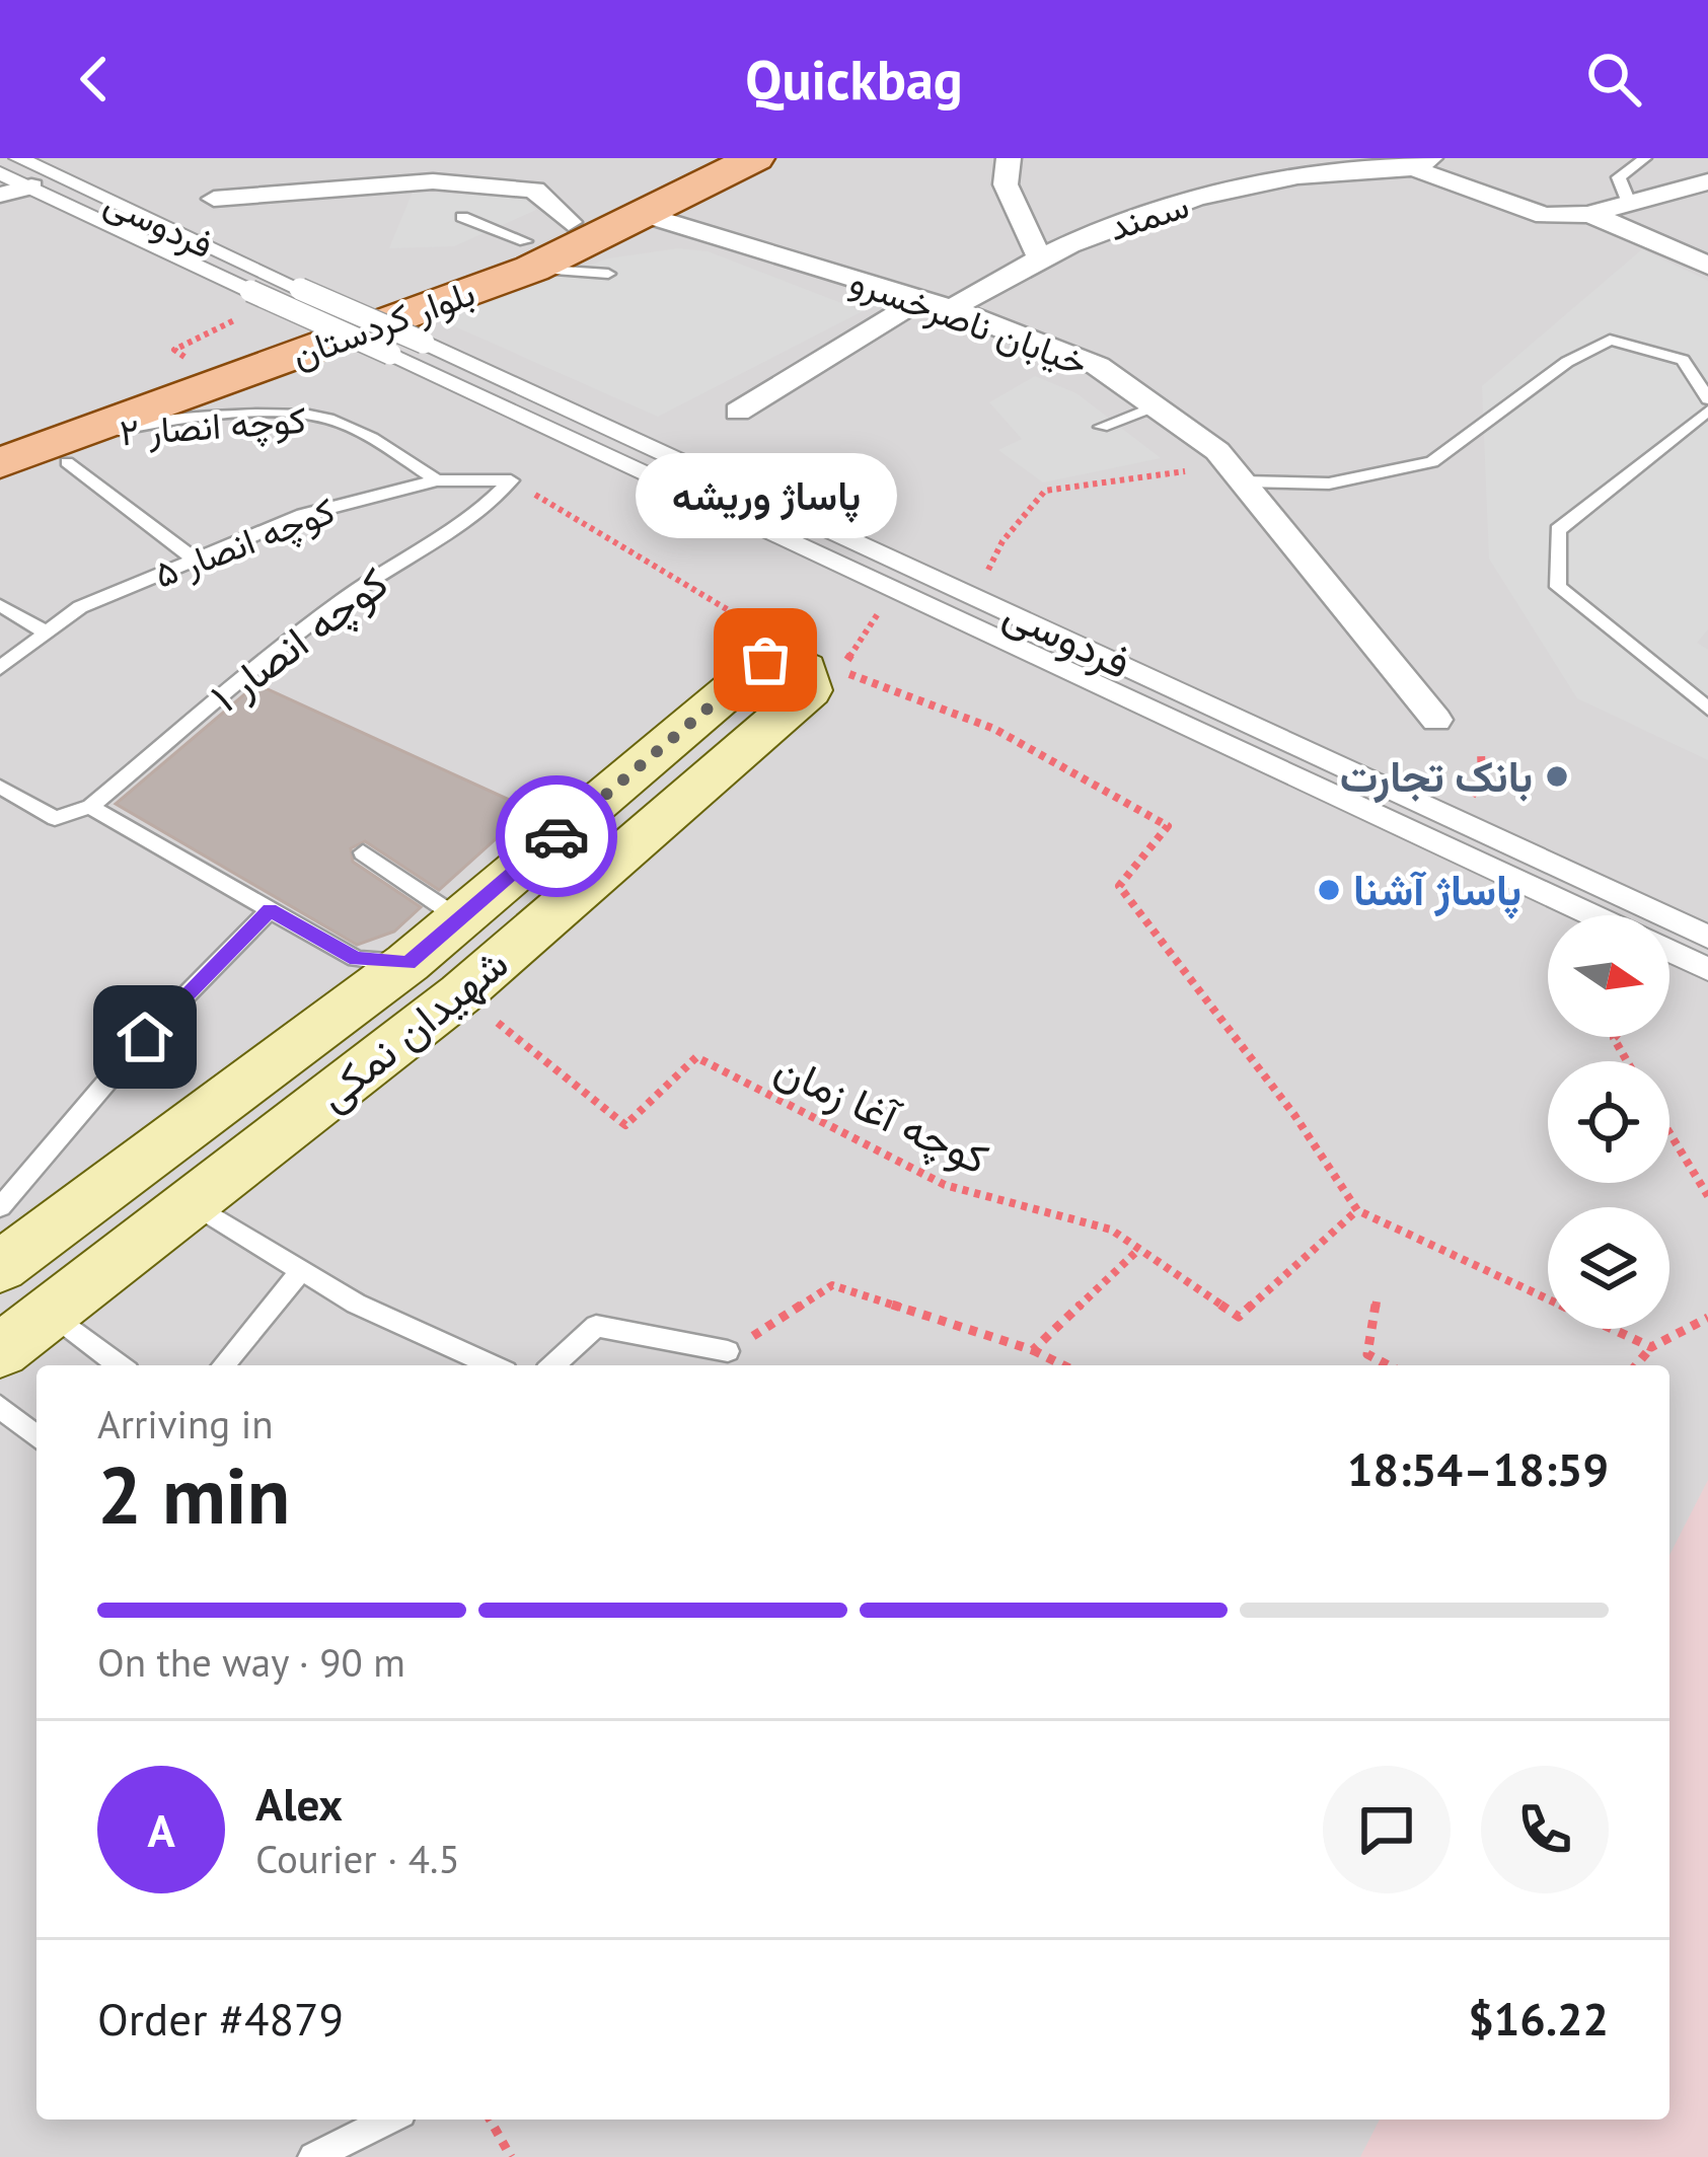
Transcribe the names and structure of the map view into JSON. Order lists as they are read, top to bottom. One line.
{"streets":{"main road":["بلوار کردستان","شهیدان نمکی"],"street":["سمند","فردوسی","خیابان ناصرخسرو"],"lane":["کوچه انصار ۲","کوچه انصار ۵","کوچه انصار ۱"],"path":["کوچه آغا زمان"]},"crossings":[["سمند","خیابان ناصرخسرو"],["خیابان ناصرخسرو","بلوار کردستان"],["بلوار کردستان","کوچه انصار ۲"],["کوچه انصار ۲","کوچه انصار ۵"],["کوچه انصار ۵","کوچه انصار ۱"],["شهیدان نمکی","کوچه آغا زمان"]],"places":["پاساژ وریشه","بانک تجارت","پاساژ آشنا"],"north":"right","page":{"header":"Quickbag","bubble":"پاساژ وریشه","heading":["2 min","Arriving in","18:54–18:59"],"panel":["Alex","Courier · 4.5","Order #4879","$16.22"],"bar":"On the way · 90 m","round":"A"}}
